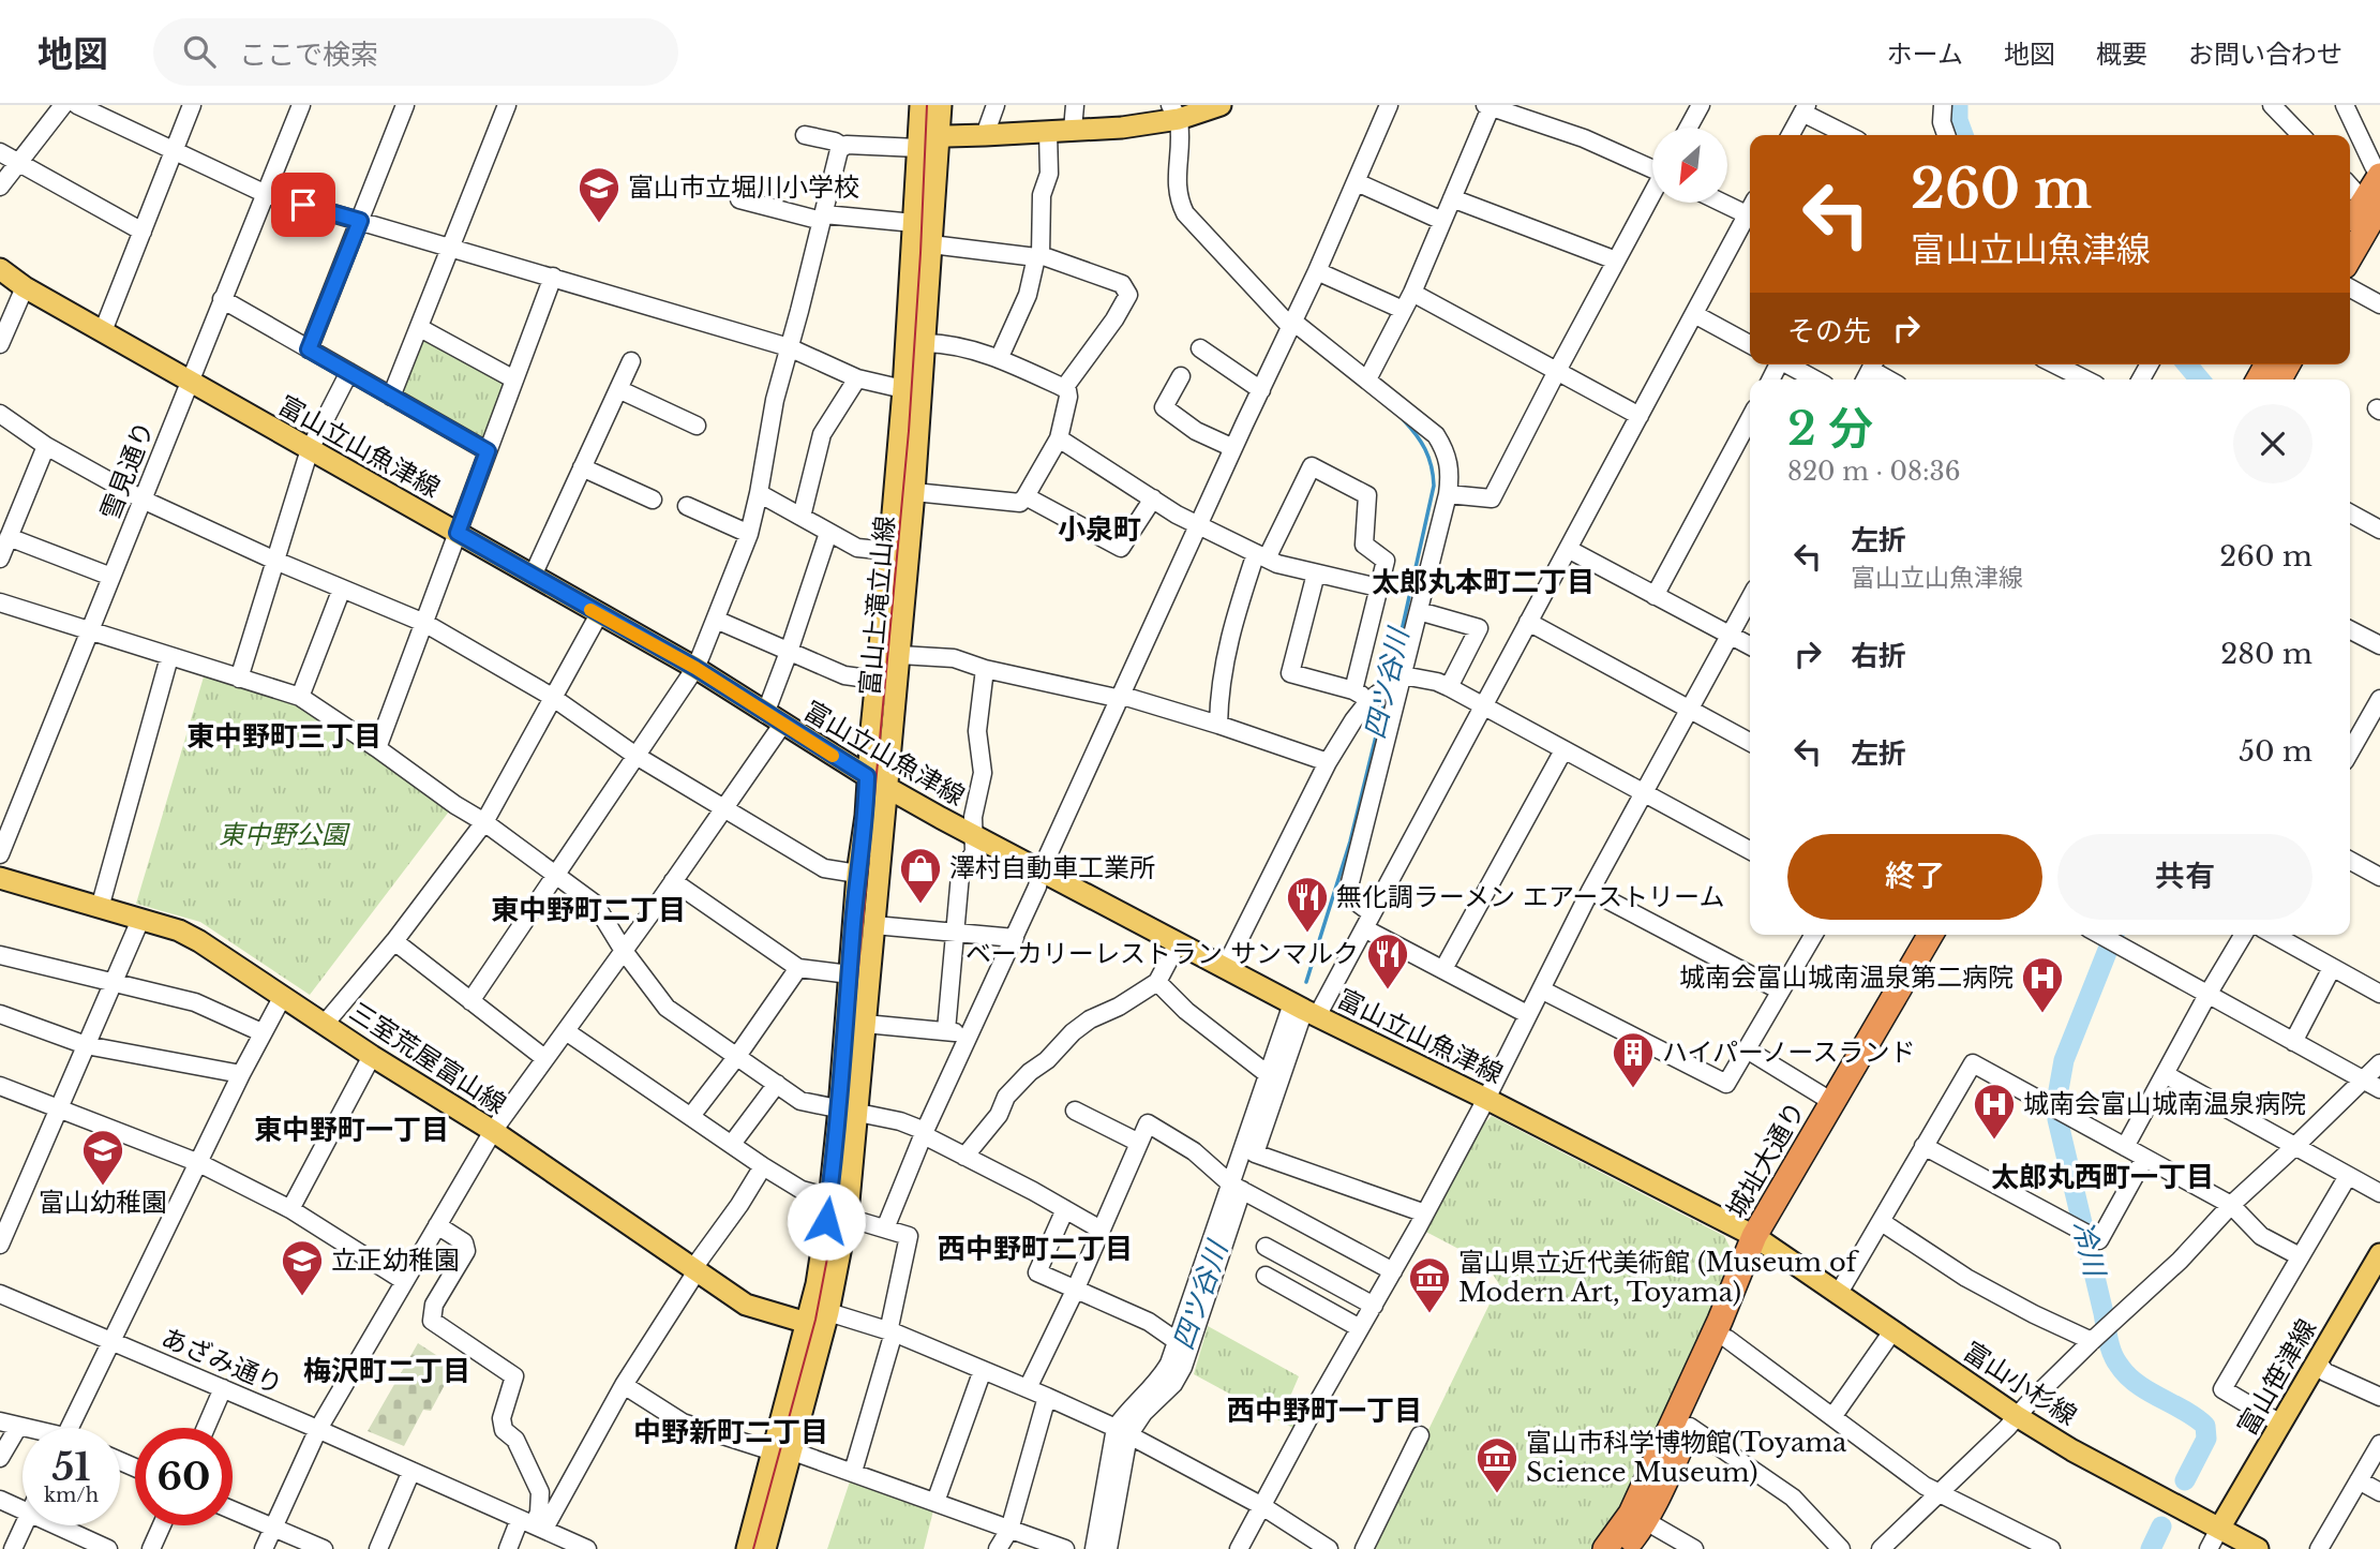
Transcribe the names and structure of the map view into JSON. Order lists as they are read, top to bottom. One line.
{"streets":{"highway":["城址大通り"],"main road":["富山立山魚津線","富山上滝立山線","三室荒屋富山線","富山笹津線","富山小杉線"],"street":["雪見通り","あざみ通り"]},"crossings":[["富山立山魚津線","雪見通り"],["富山立山魚津線","富山上滝立山線"],["富山立山魚津線","城址大通り"],["富山立山魚津線","富山小杉線"],["富山上滝立山線","三室荒屋富山線"],["城址大通り","富山小杉線"],["富山笹津線","富山小杉線"]],"districts":["小泉町","太郎丸本町二丁目","東中野町三丁目","東中野町二丁目","東中野町一丁目","太郎丸西町一丁目","西中野町二丁目","梅沢町二丁目","西中野町一丁目","中野新町二丁目"],"water":["四ツ谷川","冷川"],"parks":["東中野公園"],"places":{"school or university":["富山市立堀川小学校","富山幼稚園","立正幼稚園"],"shop":["澤村自動車工業所"],"restaurant":["無化調ラーメン エアーストリーム","ベーカリーレストラン サンマルク"],"hospital":["城南会富山城南温泉第二病院","城南会富山城南温泉病院"],"building":["ハイパーノースランド"],"museum":["富山県立近代美術館 (Museum of Modern Art, Toyama)","富山市科学博物館(Toyama Science Museum)"]},"north":"bottom left","page":{"header":"地図","search":"ここで検索","nav":["ホーム","地図","概要","お問い合わせ"],"turn":["260 m","富山立山魚津線"],"then":"その先","heading":["2 分","820 m · 08:36"],"list":[{"name":"左折","note":"富山立山魚津線","value":"260 m"},{"name":"右折","value":"280 m"},{"name":"左折","value":"50 m"}],"buttons":["終了","共有"],"speed":"51 km/h","limit":"60"}}
